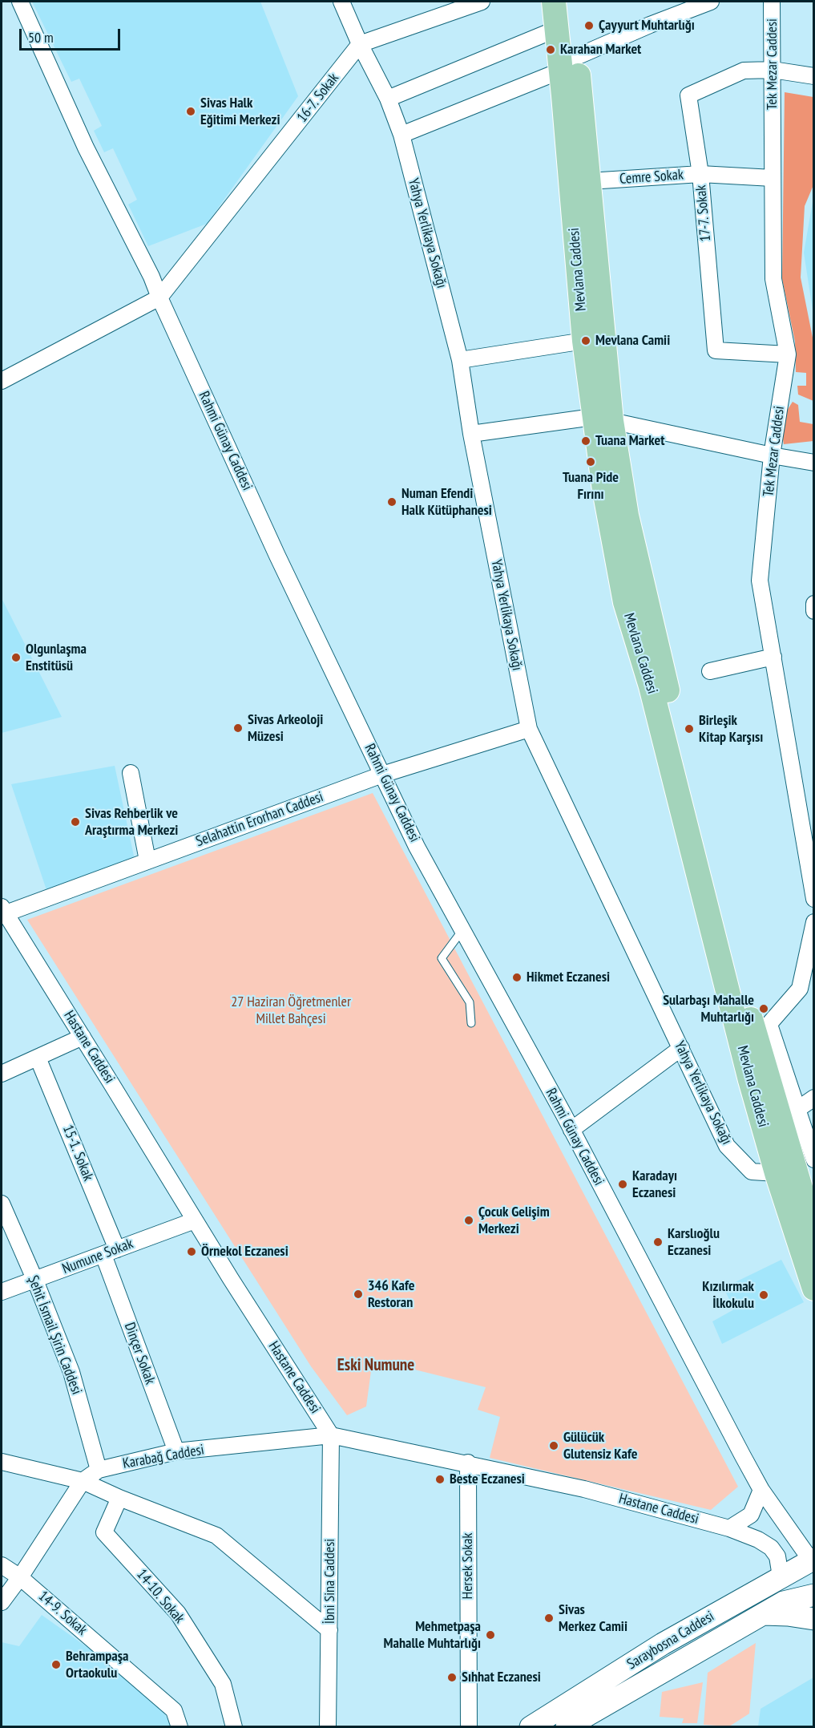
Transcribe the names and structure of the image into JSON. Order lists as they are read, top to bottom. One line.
{"streets":{"main road":["Mevlana Caddesi"],"street":["Tek Mezar Caddesi","16-7. Sokak","Cemre Sokak","17-7. Sokak","Yahya Yerlikaya Sokağı","Rahmi Günay Caddesi","Selahattin Erorhan Caddesi","Hastane Caddesi","15-1. Sokak","Numune Sokak","Şehit İsmail Şirin Caddesi","Dinçer Sokak","Karabağ Caddesi","Hersek Sokak","İbni Sina Caddesi","14-10. Sokak","14-9. Sokak","Saraybosna Caddesi"]},"crossings":[["Tek Mezar Caddesi","Cemre Sokak"],["Tek Mezar Caddesi","17-7. Sokak"],["16-7. Sokak","Yahya Yerlikaya Sokağı"],["16-7. Sokak","Rahmi Günay Caddesi"],["Cemre Sokak","17-7. Sokak"],["Cemre Sokak","Mevlana Caddesi"],["Yahya Yerlikaya Sokağı","Mevlana Caddesi"],["Yahya Yerlikaya Sokağı","Selahattin Erorhan Caddesi"],["Rahmi Günay Caddesi","Selahattin Erorhan Caddesi"],["Rahmi Günay Caddesi","Saraybosna Caddesi"],["Selahattin Erorhan Caddesi","Hastane Caddesi"],["Hastane Caddesi","Numune Sokak"],["Hastane Caddesi","Karabağ Caddesi"],["Hastane Caddesi","Hersek Sokak"],["Hastane Caddesi","İbni Sina Caddesi"],["Hastane Caddesi","Saraybosna Caddesi"],["15-1. Sokak","Numune Sokak"],["15-1. Sokak","Dinçer Sokak"],["Numune Sokak","Şehit İsmail Şirin Caddesi"],["Numune Sokak","Dinçer Sokak"],["Şehit İsmail Şirin Caddesi","Karabağ Caddesi"],["Dinçer Sokak","Karabağ Caddesi"],["Karabağ Caddesi","İbni Sina Caddesi"]],"districts":["Eski Numune"],"parks":["27 Haziran Öğretmenler Millet Bahçesi"],"places":["Çayyurt Muhtarlığı","Karahan Market","Sivas Halk Eğitimi Merkezi","Mevlana Camii","Tuana Market","Tuana Pide Fırını","Numan Efendi Halk Kütüphanesi","Olgunlaşma Enstitüsü","Sivas Arkeoloji Müzesi","Birleşik Kitap Karşısı","Sivas Rehberlik ve Araştırma Merkezi","Hikmet Eczanesi","Sularbaşı Mahalle Muhtarlığı","Karadayı Eczanesi","Çocuk Gelişim Merkezi","Karslıoğlu Eczanesi","Örnekol Eczanesi","346 Kafe Restoran","Kızılırmak İlkokulu","Gülücük Glutensiz Kafe","Beste Eczanesi","Sivas Merkez Camii","Mehmetpaşa Mahalle Muhtarlığı","Behrampaşa Ortaokulu","Sıhhat Eczanesi"],"scale_bar":"50 m"}
